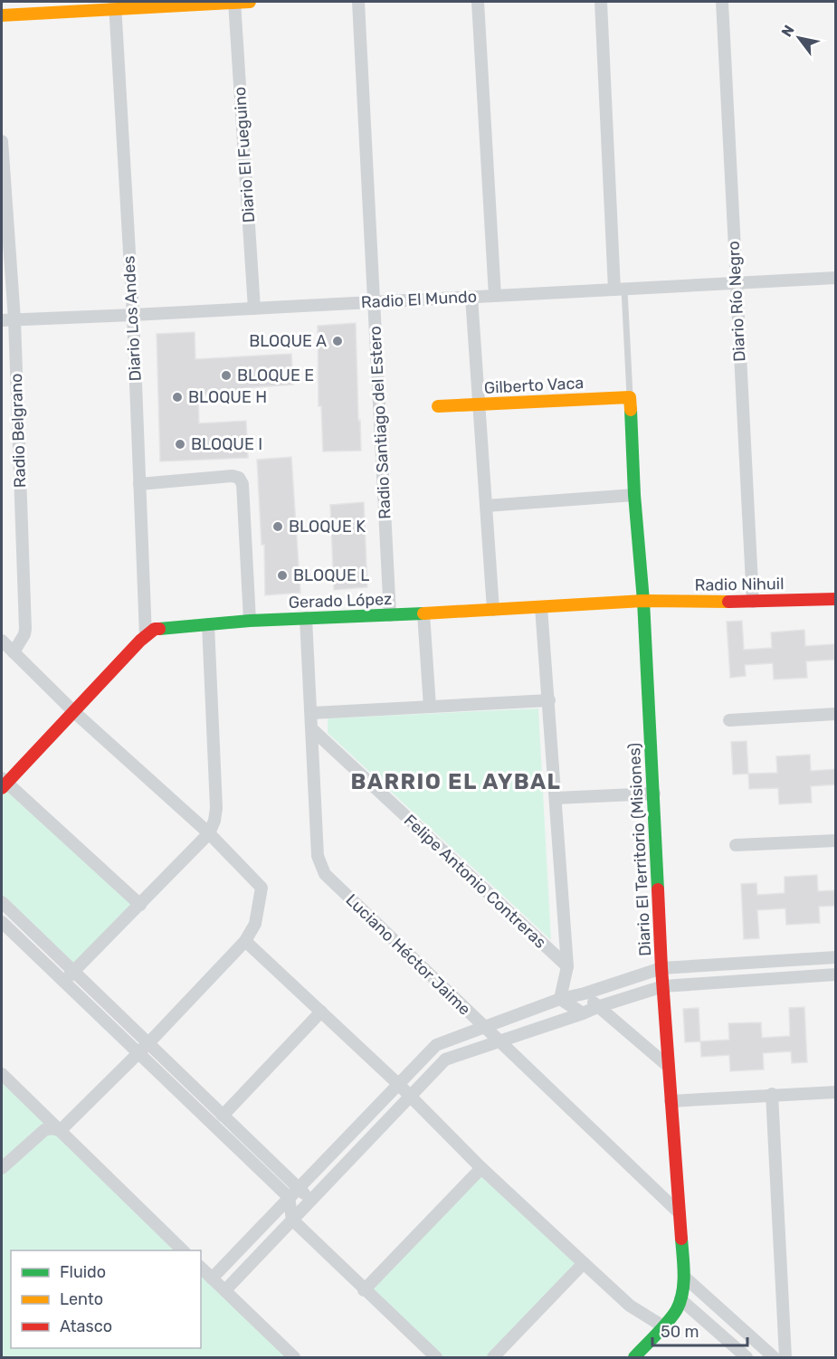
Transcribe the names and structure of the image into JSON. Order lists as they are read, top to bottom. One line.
{"streets":{"street":["Diario El Fueguino","Radio El Mundo","Diario Río Negro","Diario Los Andes","Gilberto Vaca","Radio Santiago del Estero","Radio Belgrano","Radio Nihuil","Gerado López","Diario El Territorio (Misiones)","Felipe Antonio Contreras","Luciano Héctor Jaime"]},"crossings":[["Diario El Fueguino","Radio El Mundo"],["Radio El Mundo","Diario Río Negro"],["Radio El Mundo","Diario Los Andes"],["Radio El Mundo","Radio Santiago del Estero"],["Radio El Mundo","Radio Belgrano"],["Diario Río Negro","Radio Nihuil"],["Diario Los Andes","Gerado López"],["Gilberto Vaca","Diario El Territorio (Misiones)"],["Radio Santiago del Estero","Gerado López"],["Radio Nihuil","Gerado López"],["Radio Nihuil","Diario El Territorio (Misiones)"],["Gerado López","Diario El Territorio (Misiones)"],["Gerado López","Luciano Héctor Jaime"],["Diario El Territorio (Misiones)","Luciano Héctor Jaime"],["Felipe Antonio Contreras","Luciano Héctor Jaime"]],"districts":["BARRIO EL AYBAL"],"places":["BLOQUE A","BLOQUE E","BLOQUE H","BLOQUE I","BLOQUE K","BLOQUE L"],"legend":["Fluido","Lento","Atasco"],"scale_bar":"50 m","north":"top left"}
